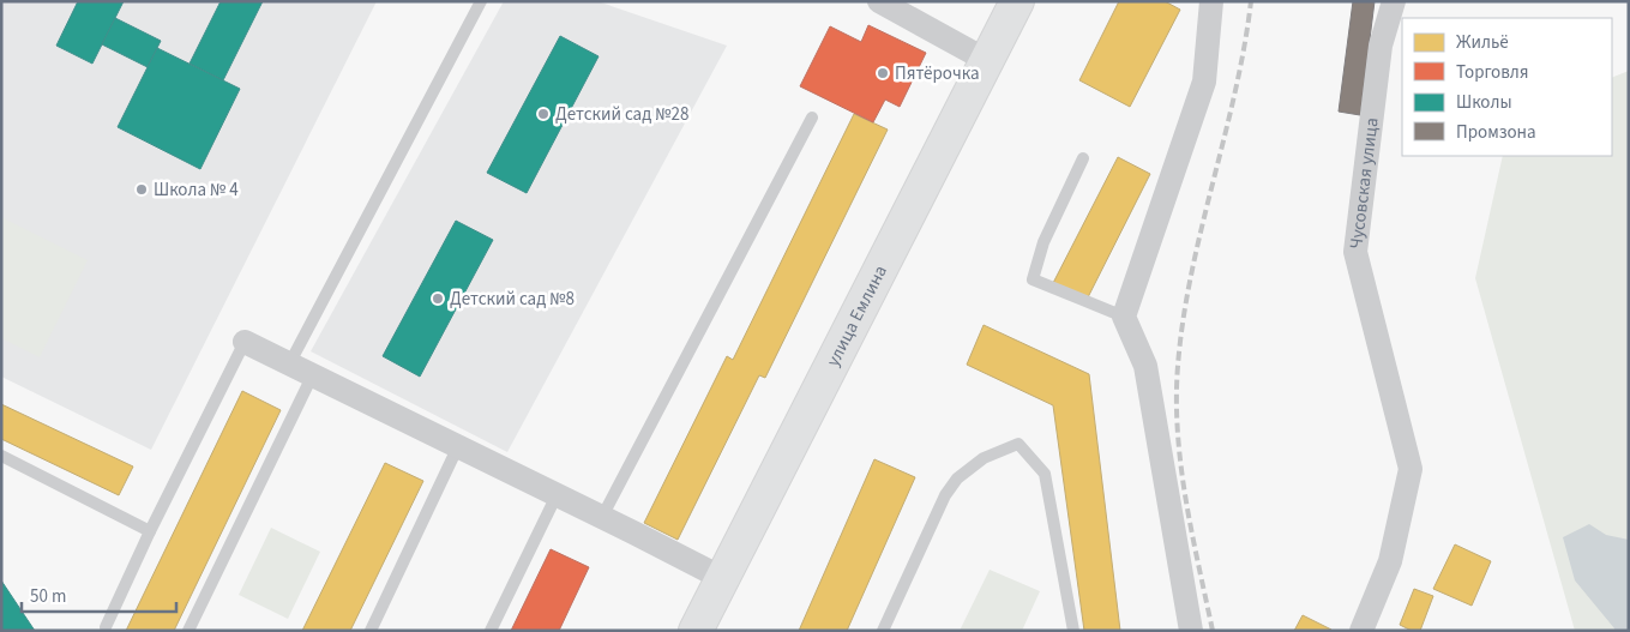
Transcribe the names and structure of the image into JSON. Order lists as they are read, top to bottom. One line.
{"streets":{"street":["Чусовская улица","улица Емлина"]},"places":["Пятёрочка","Детский сад №28","Школа № 4","Детский сад №8"],"legend":["Жильё","Торговля","Школы","Промзона"],"scale_bar":"50 m"}
